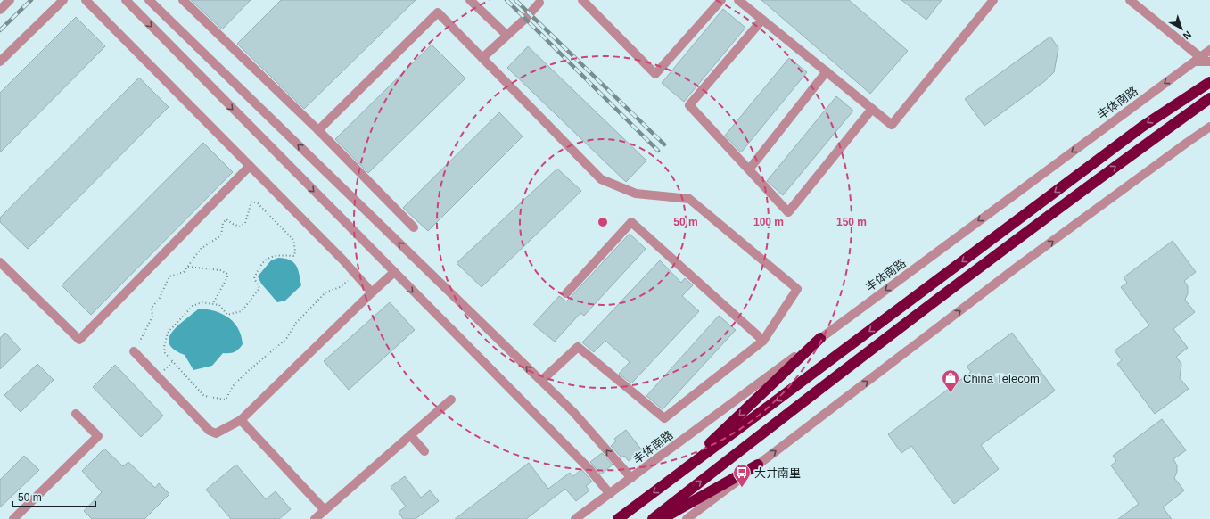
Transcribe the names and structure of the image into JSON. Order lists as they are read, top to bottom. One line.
{"streets":{"street":["丰体南路"]},"places":{"shop":["China Telecom"],"bus stop":["大井南里"]},"scale_bar":"50 m","north":"bottom right","rings":["50 m","100 m","150 m"]}
